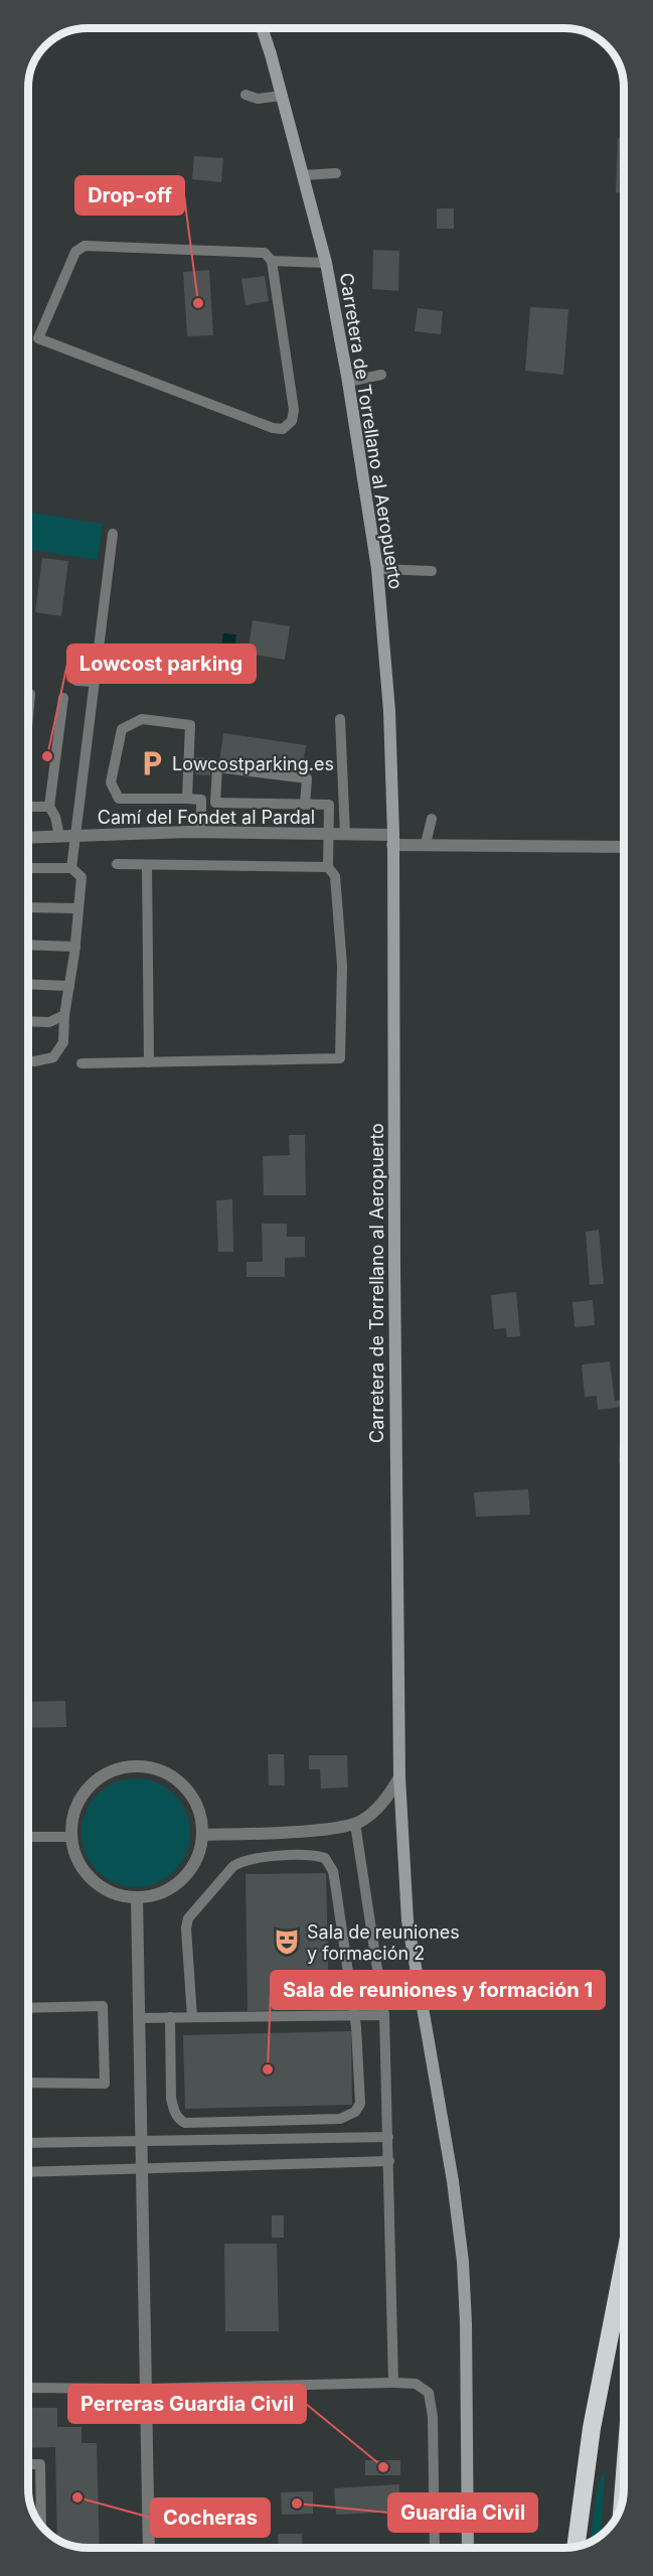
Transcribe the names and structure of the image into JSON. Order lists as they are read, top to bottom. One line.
{"streets":{"street":["Carretera de Torrellano al Aeropuerto","Camí del Fondet al Pardal"]},"crossings":[["Carretera de Torrellano al Aeropuerto","Camí del Fondet al Pardal"]],"places":{"other":["Drop-off","Lowcost parking","Sala de reuniones y formación 1","Perreras Guardia Civil","Cocheras","Guardia Civil"],"parking":["Lowcostparking.es"],"theatre":["Sala de reuniones y formación 2"]}}
